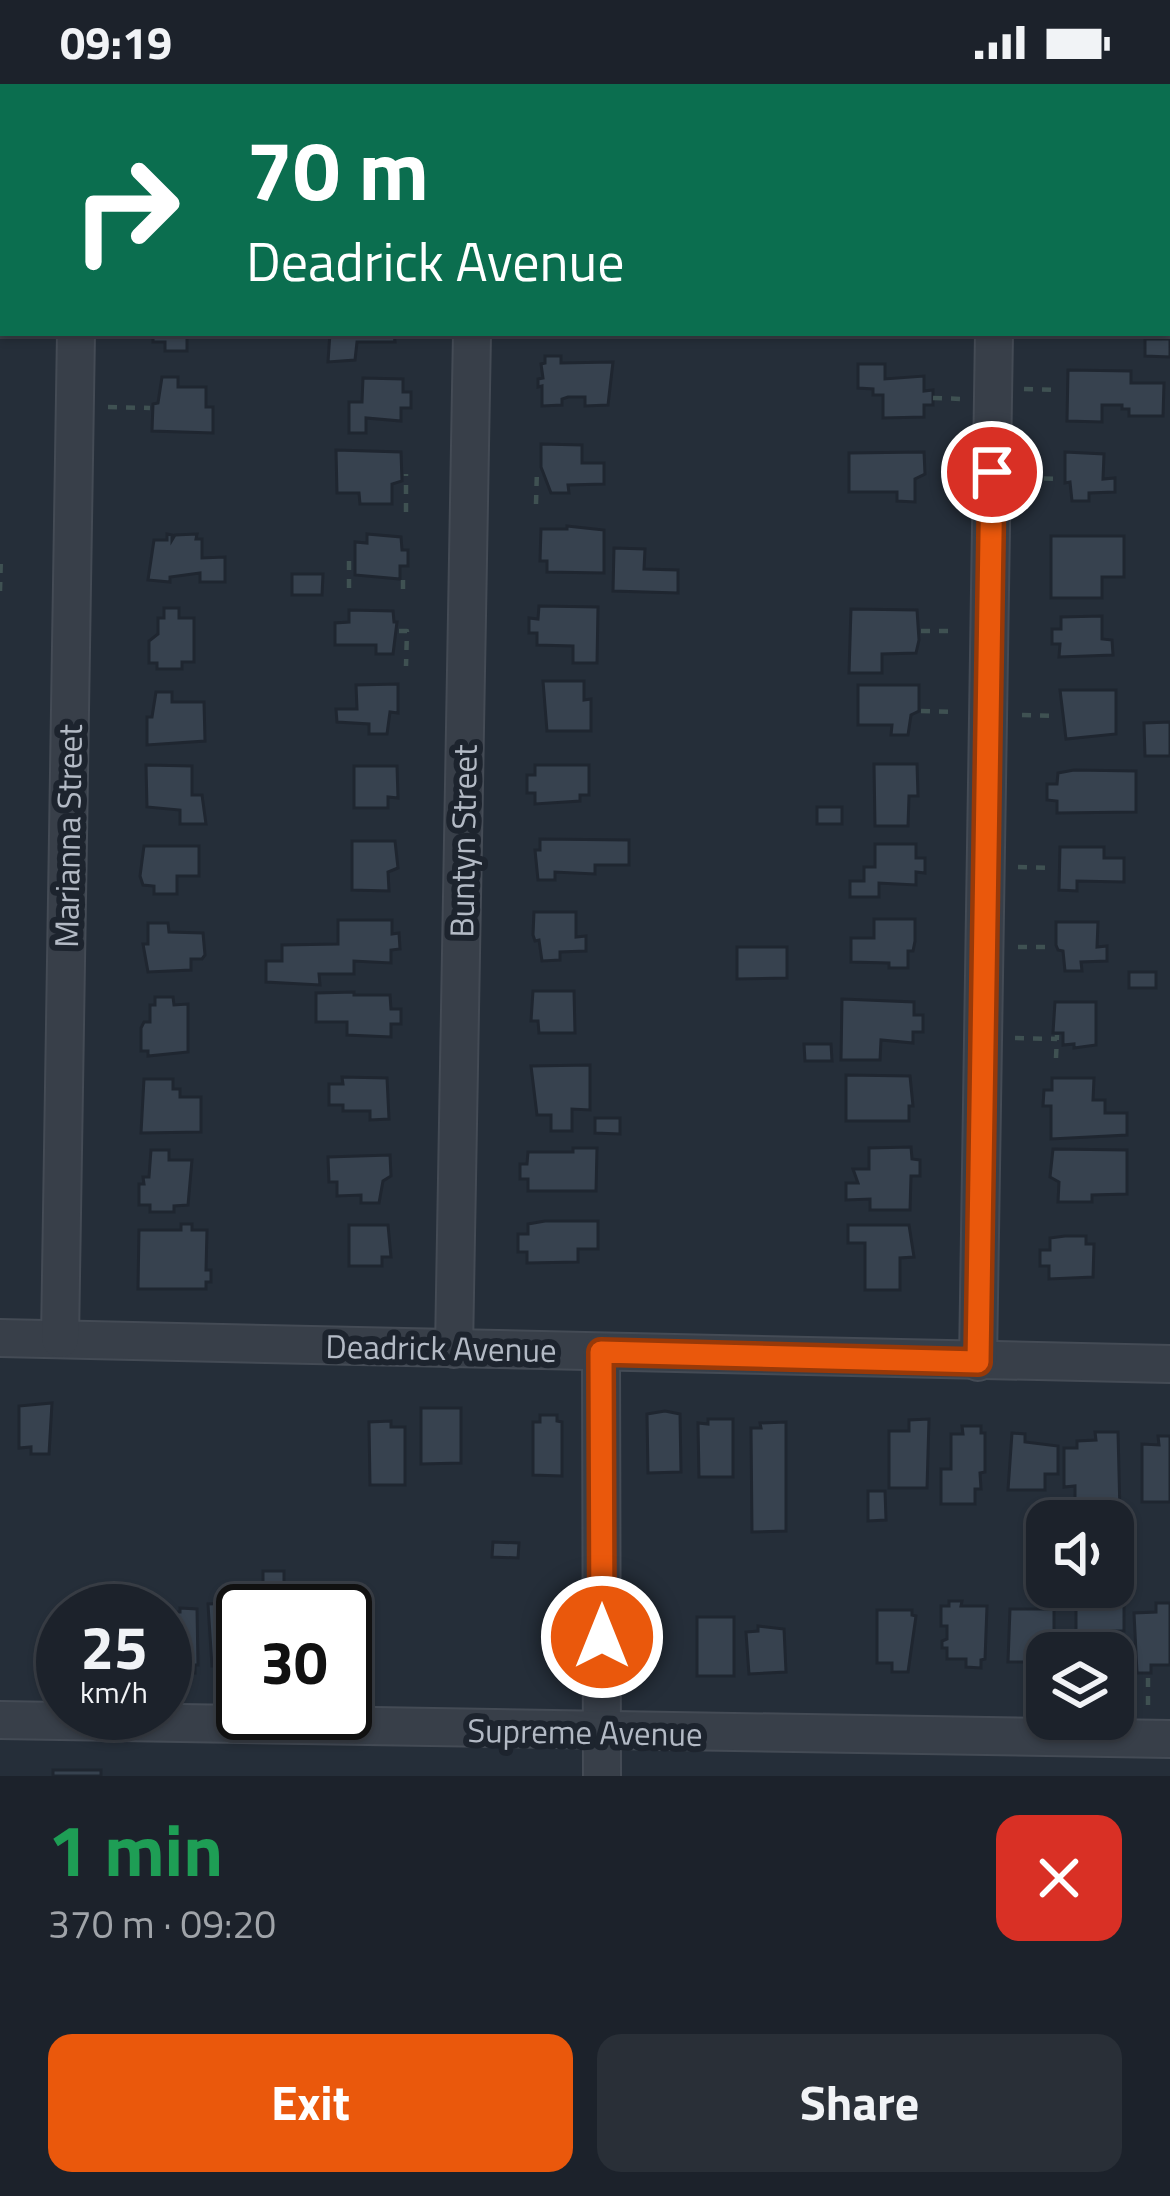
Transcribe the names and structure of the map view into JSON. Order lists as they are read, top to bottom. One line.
{"streets":{"street":["Marianna Street","Buntyn Street","Deadrick Avenue","Supreme Avenue"]},"crossings":[["Marianna Street","Deadrick Avenue"],["Buntyn Street","Deadrick Avenue"]],"page":{"status":"09:19","turn":["70 m","Deadrick Avenue"],"speed":"25 km/h","limit":"30","heading":["1 min","370 m · 09:20"],"buttons":["Exit","Share"]}}
